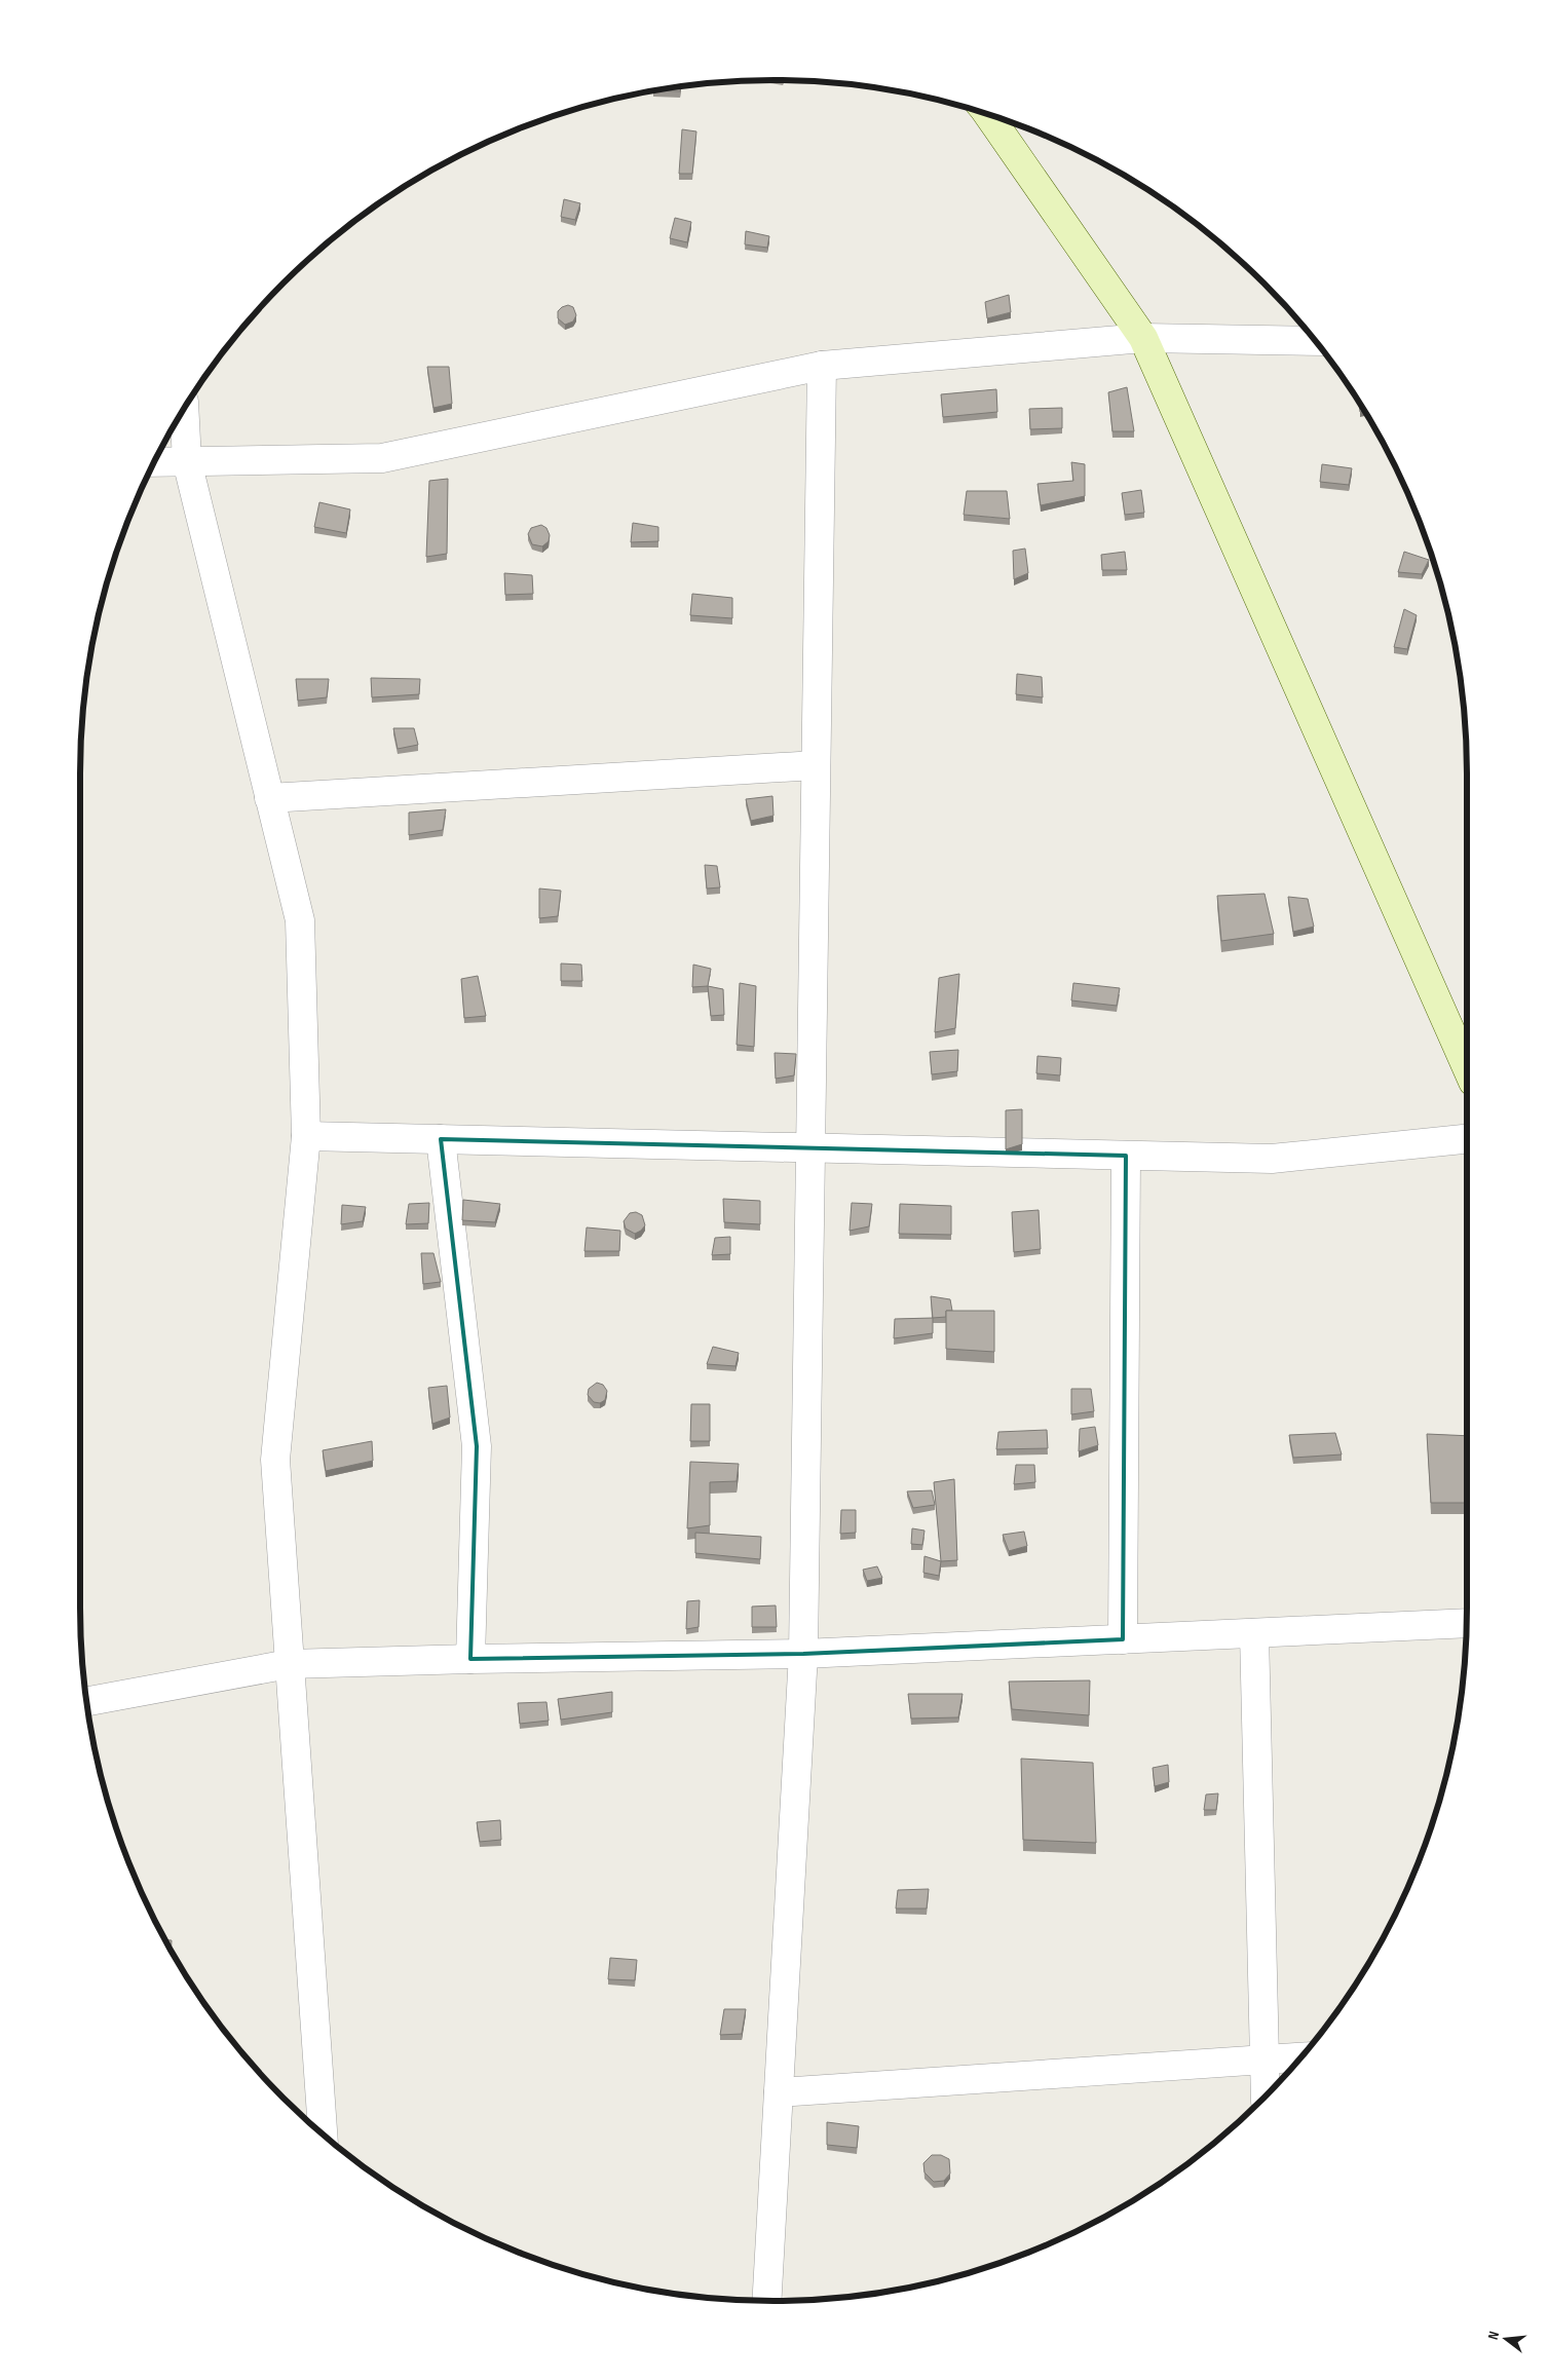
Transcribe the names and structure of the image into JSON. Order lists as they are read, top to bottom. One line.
{"north":"left"}
